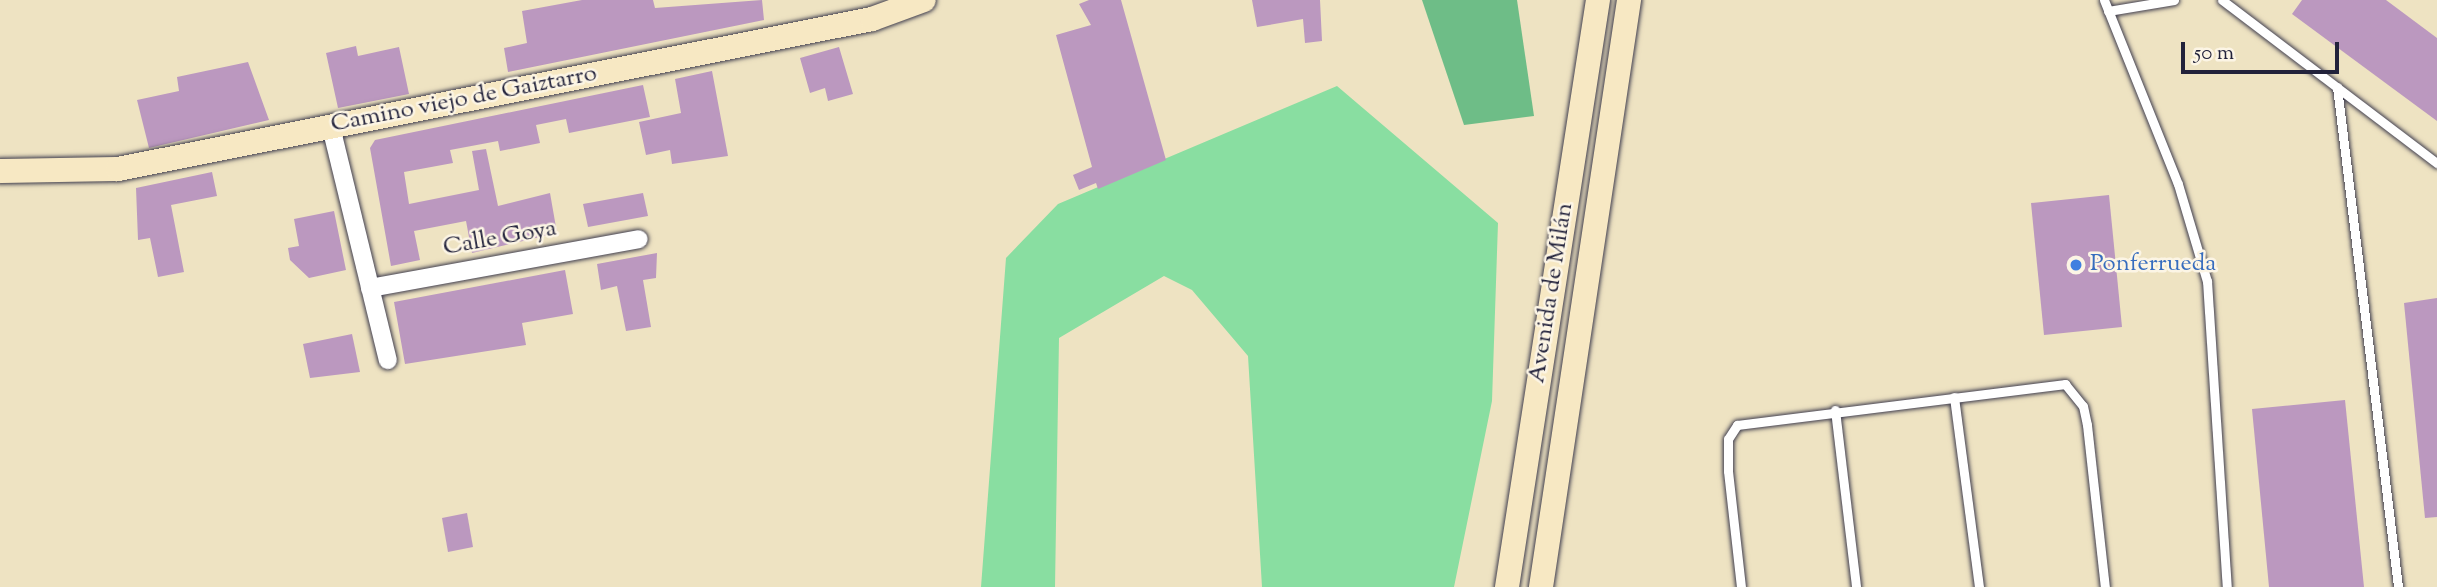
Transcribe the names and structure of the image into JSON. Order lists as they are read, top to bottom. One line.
{"streets":{"street":["Camino viejo de Gaiztarro","Calle Goya","Avenida de Milán"]},"places":["Ponferrueda"],"scale_bar":"50 m"}
